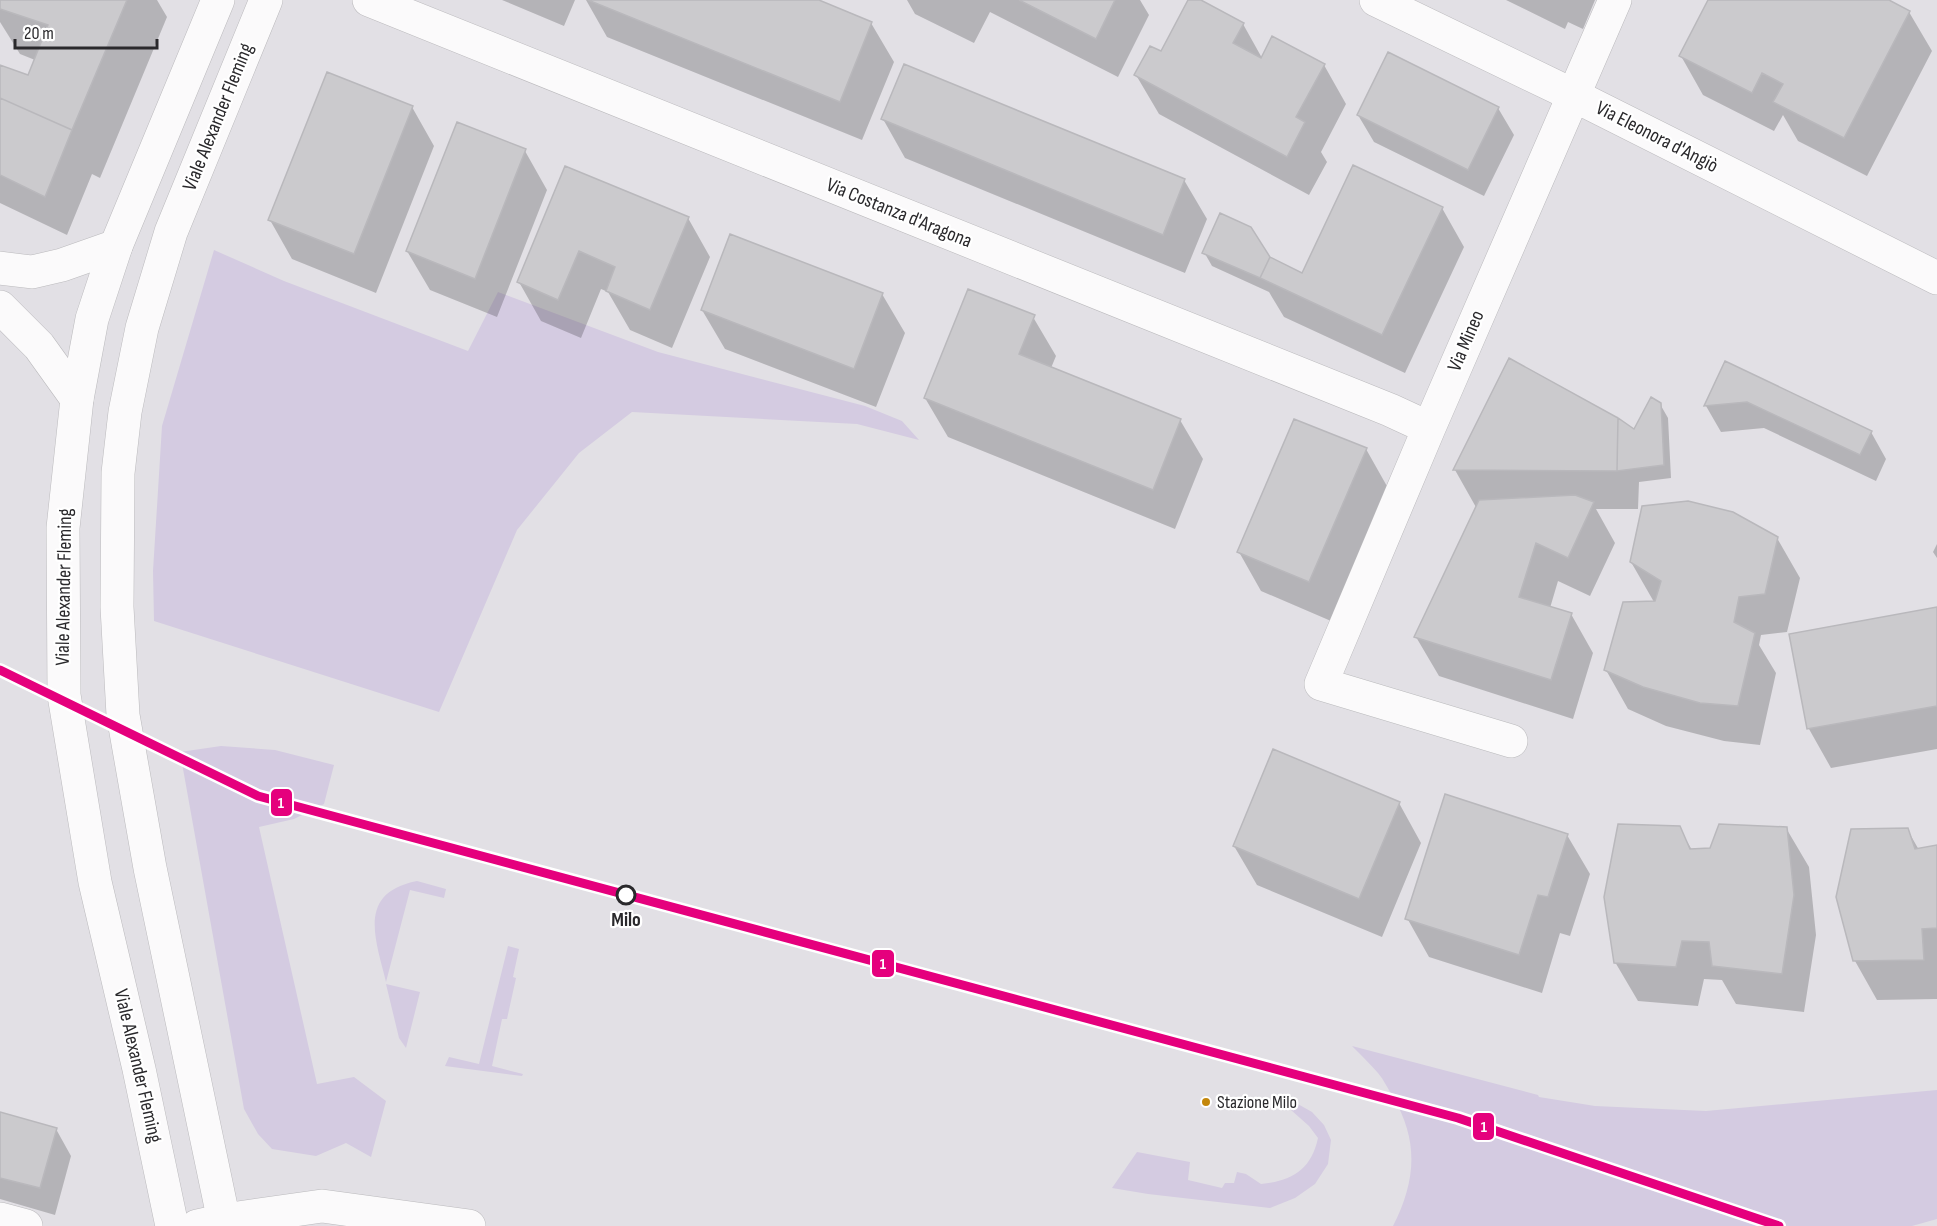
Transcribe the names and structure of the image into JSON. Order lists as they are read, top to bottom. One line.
{"streets":{"street":["Viale Alexander Fleming","Via Eleonora d'Angiò","Via Costanza d'Aragona","Via Mineo"]},"crossings":[["Via Eleonora d'Angiò","Via Mineo"],["Via Costanza d'Aragona","Via Mineo"]],"places":["Milo","Stazione Milo"],"lines":["transit line 1"],"scale_bar":"20 m"}
